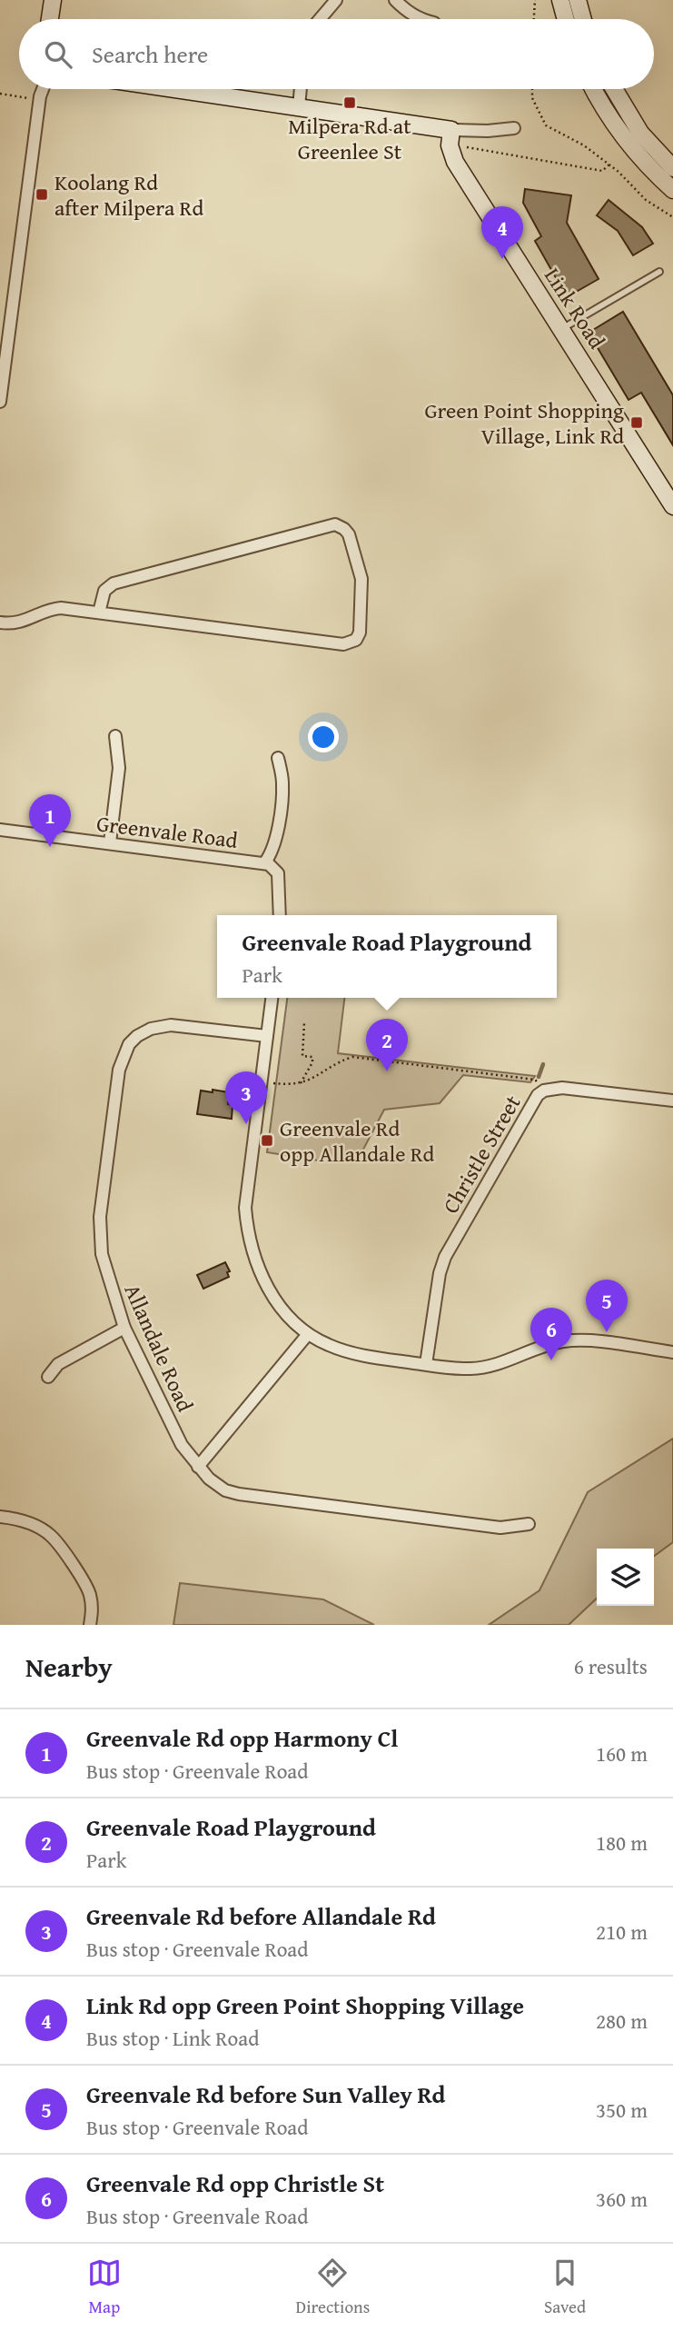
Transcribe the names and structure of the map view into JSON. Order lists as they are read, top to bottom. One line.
{"streets":{"street":["Link Road","Greenvale Road","Christle Street","Allandale Road"]},"places":{"transit":["Milpera Rd at Greenlee St","Koolang Rd after Milpera Rd","Green Point Shopping Village, Link Rd","Greenvale Rd opp Allandale Rd"]},"page":{"search":"Search here","pins":["4","1","2","3","5","6"],"popup":["Greenvale Road Playground","Park"],"heading":["Nearby","6 results"],"list":[{"mark":"1","name":"Greenvale Rd opp Harmony Cl","note":"Bus stop · Greenvale Road","value":"160 m"},{"mark":"2","name":"Greenvale Road Playground","note":"Park","value":"180 m"},{"mark":"3","name":"Greenvale Rd before Allandale Rd","note":"Bus stop · Greenvale Road","value":"210 m"},{"mark":"4","name":"Link Rd opp Green Point Shopping Village","note":"Bus stop · Link Road","value":"280 m"},{"mark":"5","name":"Greenvale Rd before Sun Valley Rd","note":"Bus stop · Greenvale Road","value":"350 m"},{"mark":"6","name":"Greenvale Rd opp Christle St","note":"Bus stop · Greenvale Road","value":"360 m"}],"nav":["Map","Directions","Saved"]}}
